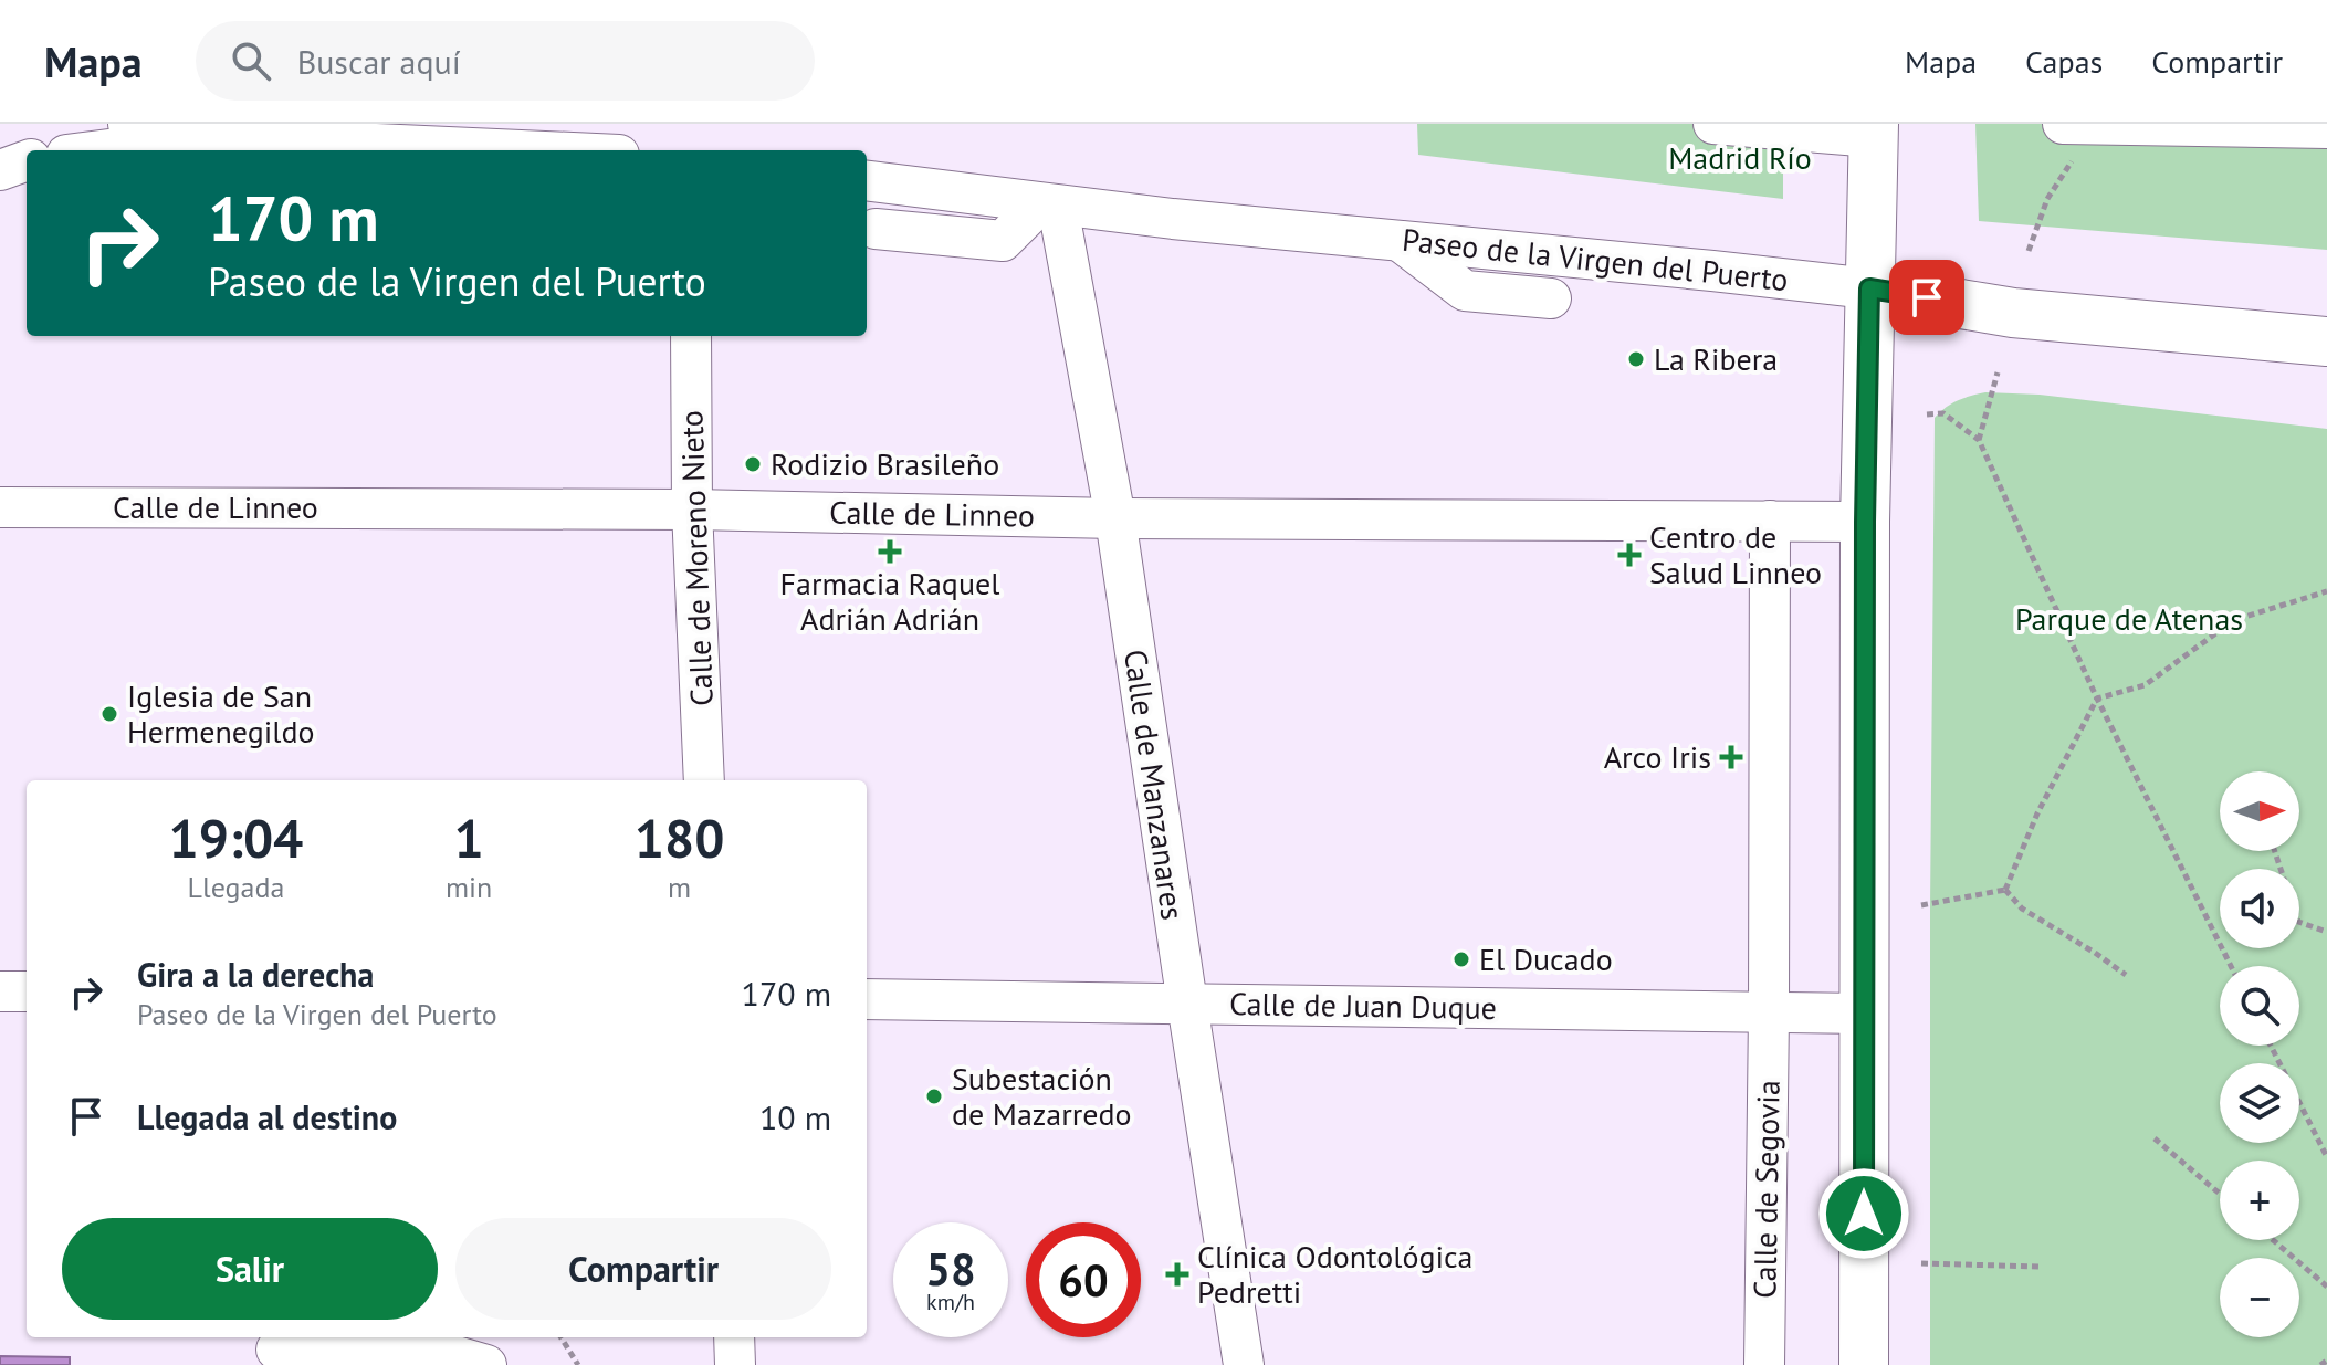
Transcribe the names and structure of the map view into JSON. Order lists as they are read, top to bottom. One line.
{"streets":{"main road":["Paseo de la Virgen del Puerto"],"street":["Calle de Linneo","Calle de Moreno Nieto","Calle de Manzanares","Calle de Juan Duque","Calle de Segovia"]},"crossings":[["Paseo de la Virgen del Puerto","Calle de Manzanares"],["Calle de Linneo","Calle de Moreno Nieto"],["Calle de Linneo","Calle de Manzanares"],["Calle de Linneo","Calle de Segovia"],["Calle de Manzanares","Calle de Juan Duque"],["Calle de Juan Duque","Calle de Segovia"]],"parks":["Madrid Río","Parque de Atenas"],"places":{"other":["La Ribera","Rodizio Brasileño","Iglesia de San Hermenegildo","El Ducado","Subestación de Mazarredo"],"health":["Farmacia Raquel Adrián Adrián","Centro de Salud Linneo","Arco Iris","Clínica Odontológica Pedretti"]},"north":"right","page":{"header":"Mapa","search":"Buscar aquí","nav":["Mapa","Capas","Compartir"],"turn":["170 m","Paseo de la Virgen del Puerto"],"map_buttons":["+","−"],"eta":["19:04","Llegada","1","min","180","m"],"list":[{"name":"Gira a la derecha","note":"Paseo de la Virgen del Puerto","value":"170 m"},{"name":"Llegada al destino","value":"10 m"}],"buttons":["Salir","Compartir"],"speed":"58 km/h","limit":"60"}}
